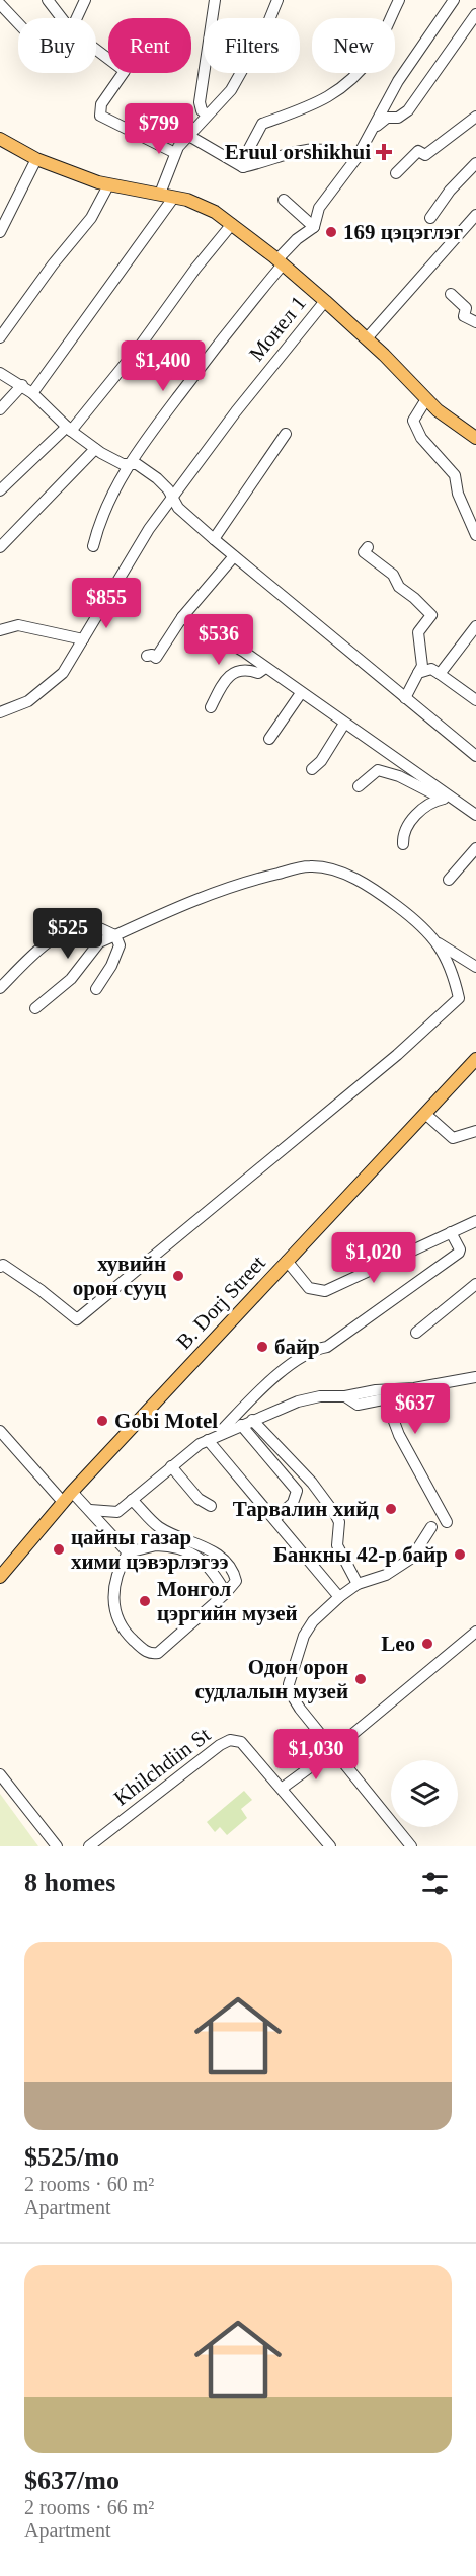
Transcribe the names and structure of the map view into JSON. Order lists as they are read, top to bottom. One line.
{"streets":{"main road":["B. Dorj Street"],"street":["Монел 1","Khilchdiin St"]},"places":{"health":["Eruul orshikhui"],"other":["169 цэцэглэг","хувийн орон сууц","байр","Gobi Motel","Тарвалин хийд","цайны газар хими цэвэрлэгээ","Банкны 42-р байр","Монгол цэргийн музей","Leo","Одон орон судлалын музей"]},"page":{"chip":["Buy","Rent","Filters","New"],"price":["$799","$1,400","$855","$536","$525","$1,020","$637","$1,030"],"heading":"8 homes","list":[{"name":"$525/mo","note":"2 rooms · 60 m² · Apartment"},{"name":"$637/mo","note":"2 rooms · 66 m² · Apartment"}]}}
